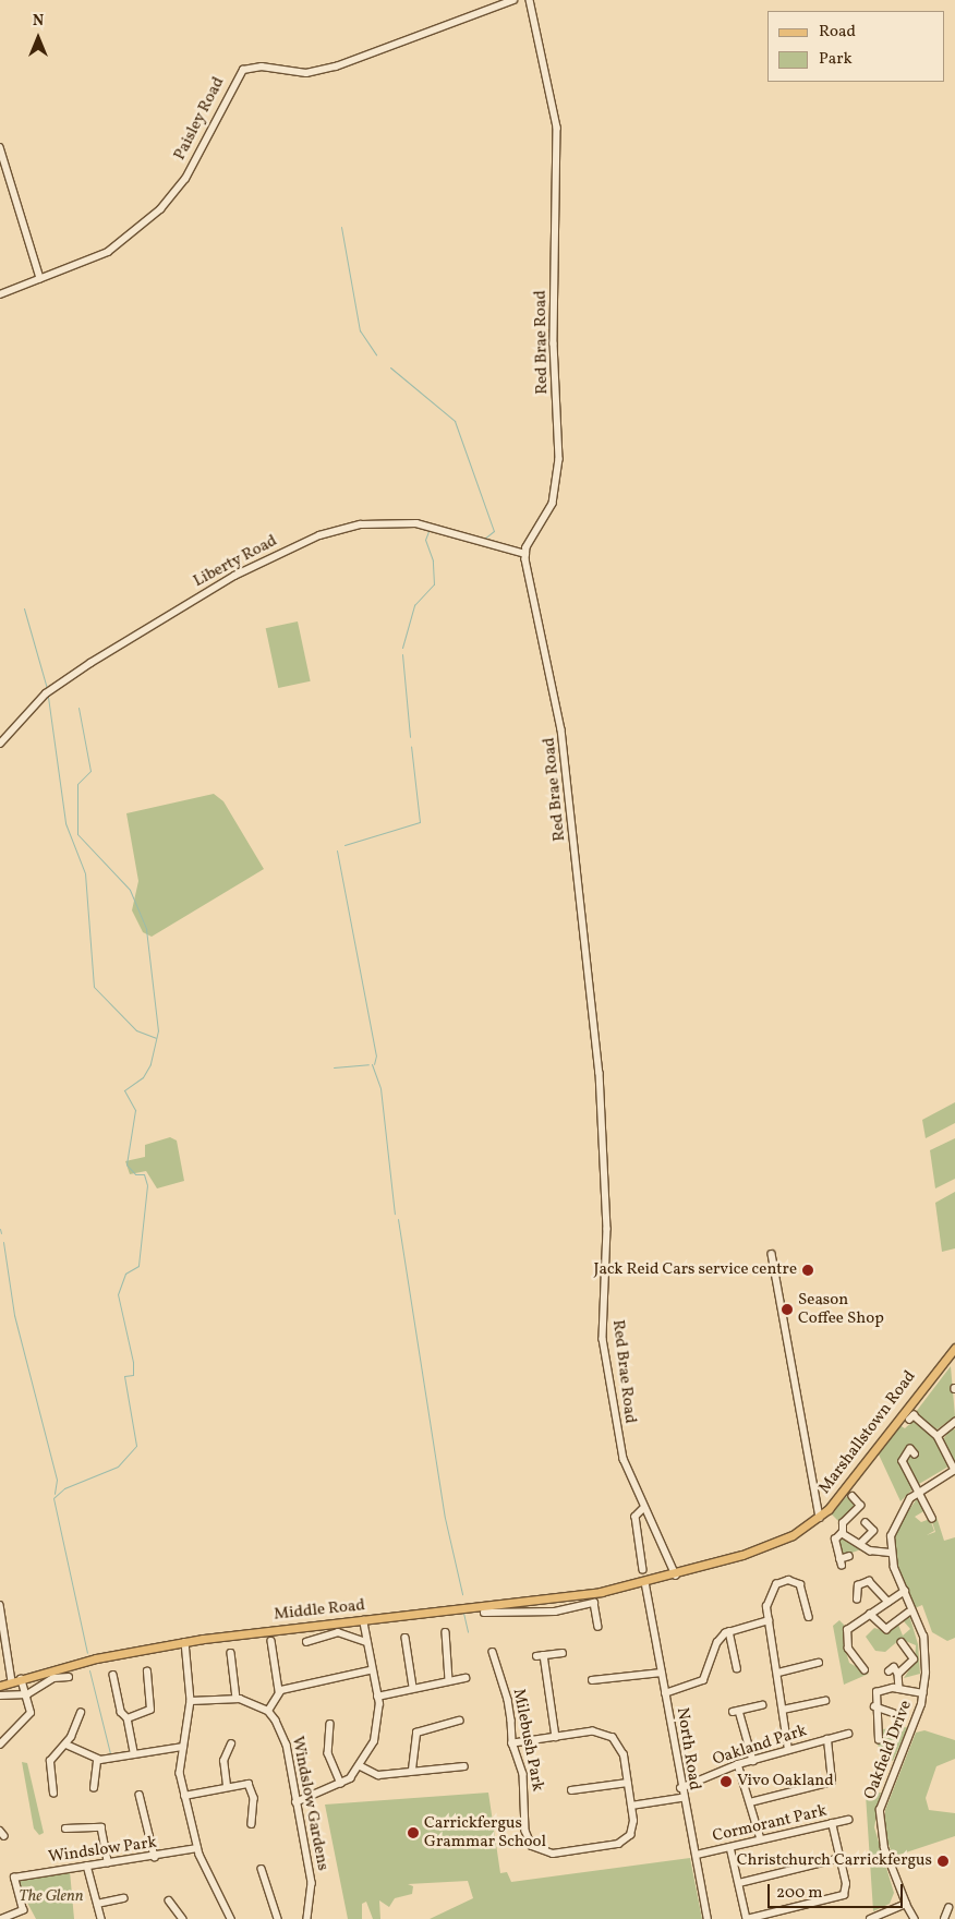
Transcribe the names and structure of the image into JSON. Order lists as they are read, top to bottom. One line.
{"streets":{"main road":["Marshallstown Road","Middle Road"],"street":["Paisley Road","Red Brae Road","Liberty Road","Milebush Park","Oakland Park","North Road","Oakfield Drive","Windslow Gardens","Cormorant Park","Windslow Park"]},"crossings":[["Red Brae Road","Liberty Road"],["Red Brae Road","Marshallstown Road"],["Marshallstown Road","Middle Road"],["Marshallstown Road","North Road"],["Middle Road","North Road"],["Oakland Park","North Road"],["North Road","Cormorant Park"]],"parks":["The Glenn"],"places":["Jack Reid Cars service centre","Season Coffee Shop","Vivo Oakland","Carrickfergus Grammar School","Christchurch Carrickfergus"],"legend":["Road","Park"],"scale_bar":"200 m","north":"top"}
